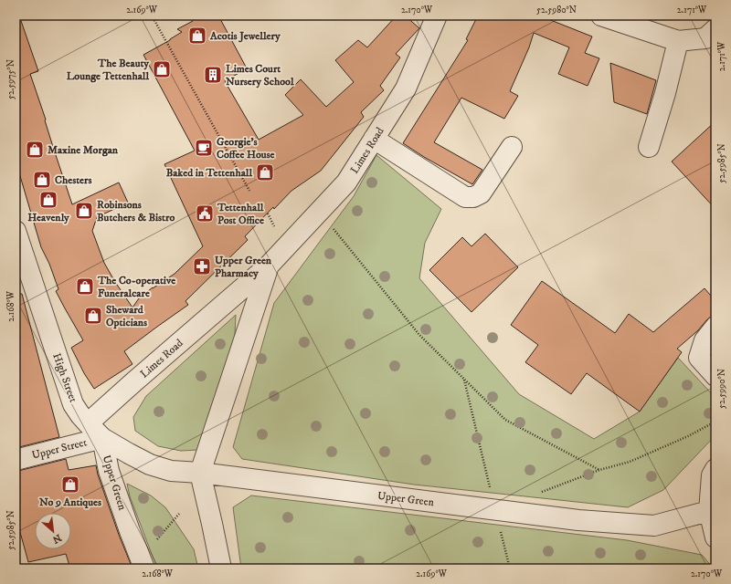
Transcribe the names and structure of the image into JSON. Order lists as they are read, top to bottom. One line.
{"streets":{"street":["Limes Road","High Street","Upper Street","Upper Green"]},"crossings":[["Limes Road","High Street"],["Limes Road","Upper Green"],["High Street","Upper Street"],["High Street","Upper Green"],["Upper Street","Upper Green"]],"places":{"shop":["Acotis Jewellery","The Beauty Lounge Tettenhall","Maxine Morgan","Baked in Tettenhall","Chesters","Heavenly","Robinsons Butchers & Bistro","The Co-operative Funeralcare","Sheward Opticians","No 9 Antiques"],"building":["Limes Court Nursery School"],"cafe":["Georgie's Coffee House"],"public building":["Tettenhall Post Office"],"pharmacy":["Upper Green Pharmacy"]},"north":"bottom right","coordinates":["2.169°W","2.170°W","52.5980°N","2.171°W","52.5975°N","52.5985°N","2.168°W","52.5990°N"]}
